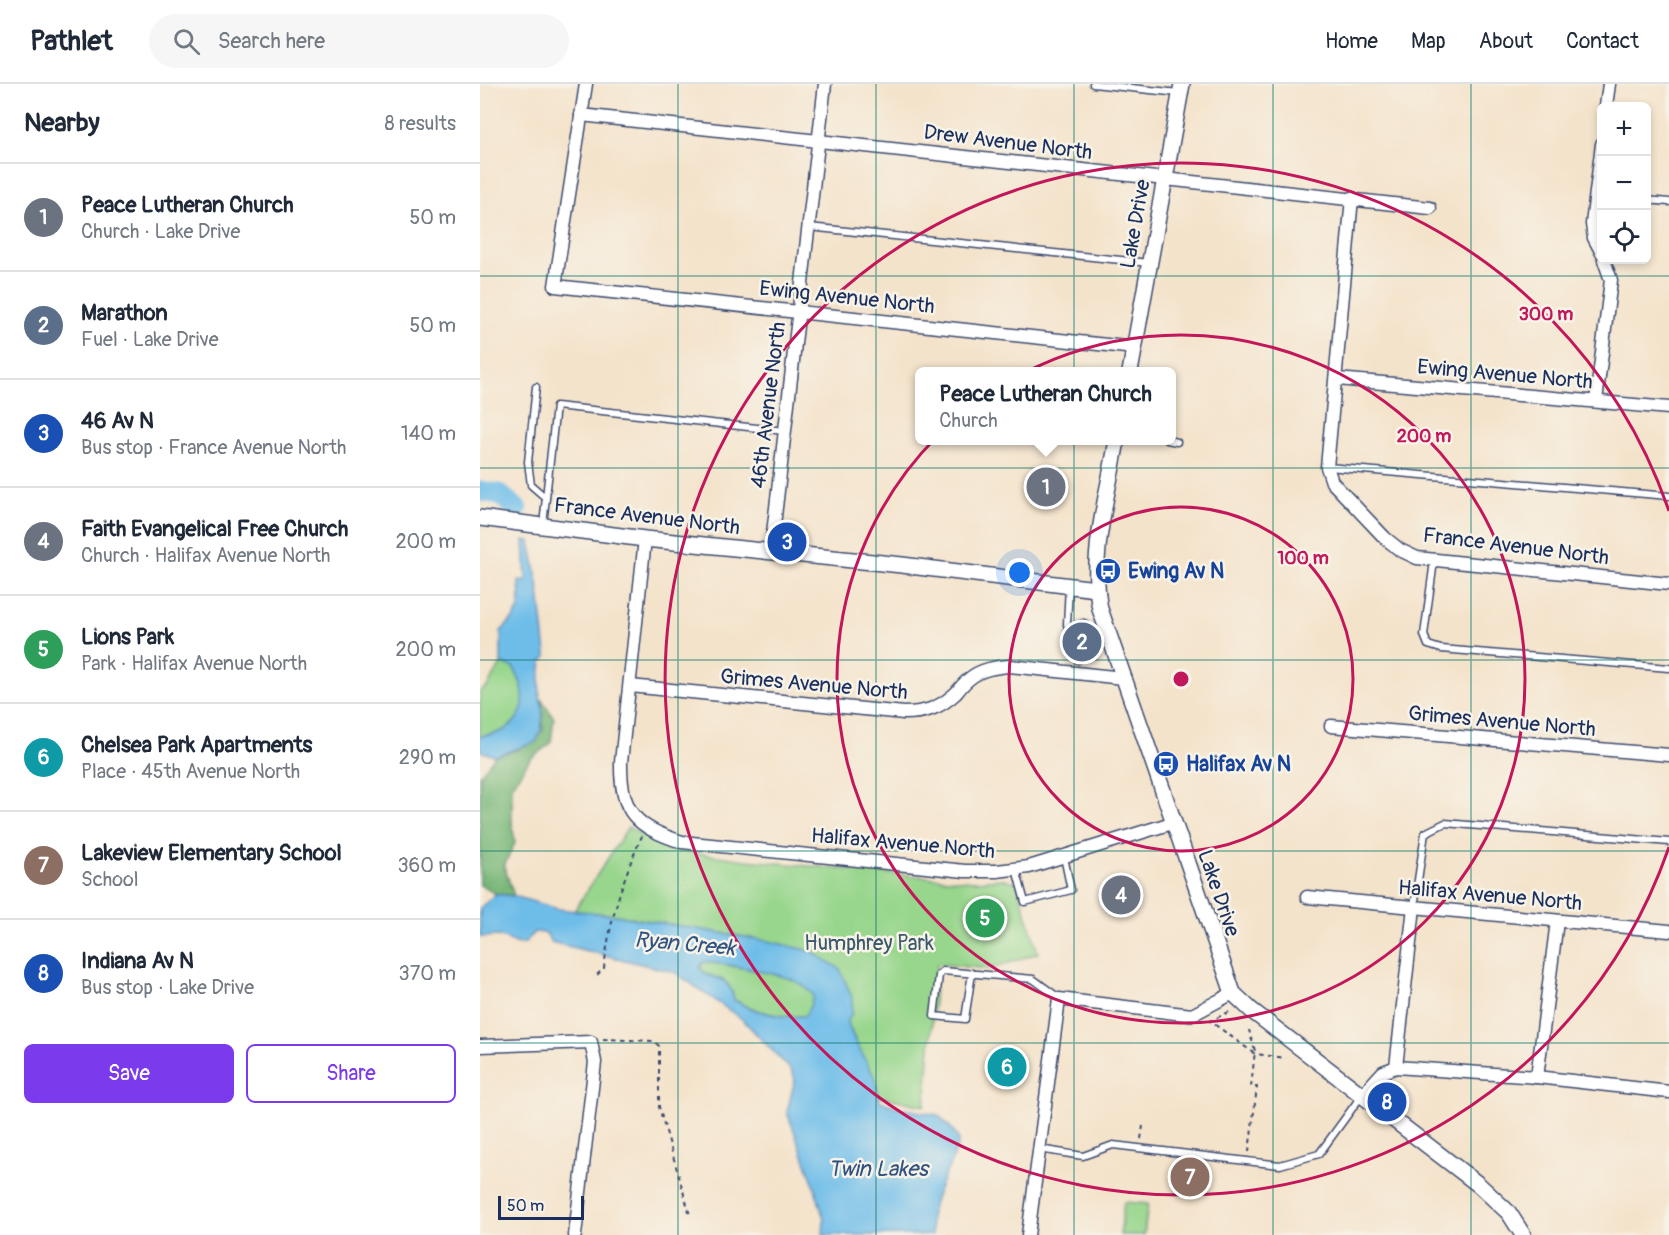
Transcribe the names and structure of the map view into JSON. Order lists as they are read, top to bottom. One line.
{"streets":{"street":["Drew Avenue North","Lake Drive","Ewing Avenue North","46th Avenue North","France Avenue North","Grimes Avenue North","Halifax Avenue North"]},"crossings":[["Drew Avenue North","Lake Drive"],["Drew Avenue North","Ewing Avenue North"],["Drew Avenue North","46th Avenue North"],["Lake Drive","Ewing Avenue North"],["Lake Drive","France Avenue North"],["Lake Drive","Grimes Avenue North"],["Lake Drive","Halifax Avenue North"],["Ewing Avenue North","46th Avenue North"],["46th Avenue North","France Avenue North"],["Grimes Avenue North","Halifax Avenue North"]],"water":["Ryan Creek","Twin Lakes"],"parks":["Humphrey Park"],"places":{"bus stop":["Ewing Av N","Halifax Av N"]},"scale_bar":"50 m","page":{"header":"Pathlet","search":"Search here","nav":["Home","Map","About","Contact"],"heading":["Nearby","8 results"],"map_buttons":["+","−"],"list":[{"mark":"1","name":"Peace Lutheran Church","note":"Church · Lake Drive","value":"50 m"},{"mark":"2","name":"Marathon","note":"Fuel · Lake Drive","value":"50 m"},{"mark":"3","name":"46 Av N","note":"Bus stop · France Avenue North","value":"140 m"},{"mark":"4","name":"Faith Evangelical Free Church","note":"Church · Halifax Avenue North","value":"200 m"},{"mark":"5","name":"Lions Park","note":"Park · Halifax Avenue North","value":"200 m"},{"mark":"6","name":"Chelsea Park Apartments","note":"Place · 45th Avenue North","value":"290 m"},{"mark":"7","name":"Lakeview Elementary School","note":"School","value":"360 m"},{"mark":"8","name":"Indiana Av N","note":"Bus stop · Lake Drive","value":"370 m"}],"popup":["Peace Lutheran Church","Church"],"pins":["1","3","2","4","5","6","8","7"],"buttons":["Save","Share"],"scale":"50 m"},"rings":["300 m","200 m","100 m"]}
